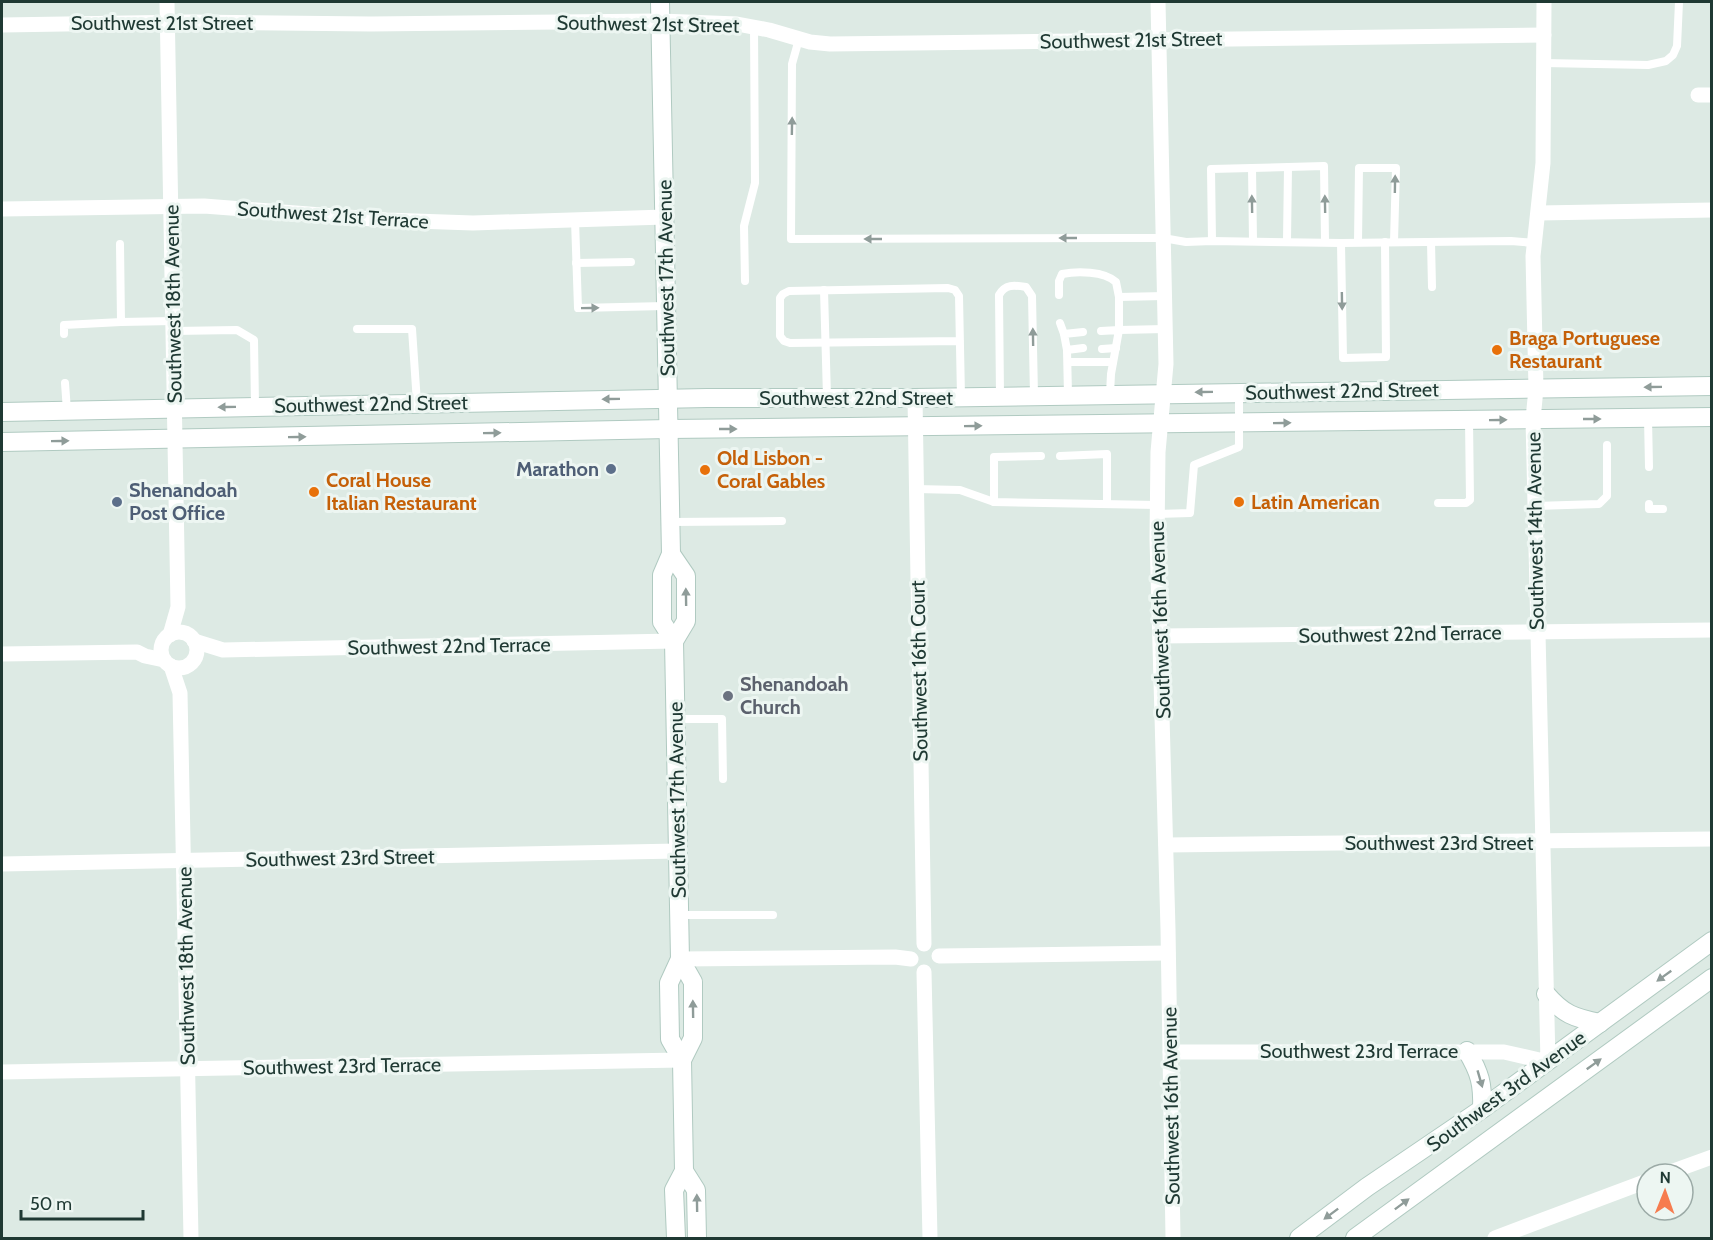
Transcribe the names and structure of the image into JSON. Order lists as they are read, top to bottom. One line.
{"streets":{"main road":["Southwest 17th Avenue","Southwest 22nd Street","Southwest 3rd Avenue"],"street":["Southwest 21st Street","Southwest 21st Terrace","Southwest 18th Avenue","Southwest 14th Avenue","Southwest 16th Avenue","Southwest 22nd Terrace","Southwest 16th Court","Southwest 23rd Street","Southwest 23rd Terrace"]},"crossings":[["Southwest 21st Street","Southwest 17th Avenue"],["Southwest 21st Street","Southwest 18th Avenue"],["Southwest 21st Street","Southwest 14th Avenue"],["Southwest 21st Street","Southwest 16th Avenue"],["Southwest 21st Terrace","Southwest 17th Avenue"],["Southwest 21st Terrace","Southwest 18th Avenue"],["Southwest 17th Avenue","Southwest 22nd Street"],["Southwest 17th Avenue","Southwest 22nd Terrace"],["Southwest 17th Avenue","Southwest 23rd Street"],["Southwest 17th Avenue","Southwest 23rd Terrace"],["Southwest 18th Avenue","Southwest 22nd Street"],["Southwest 18th Avenue","Southwest 22nd Terrace"],["Southwest 18th Avenue","Southwest 23rd Street"],["Southwest 18th Avenue","Southwest 23rd Terrace"],["Southwest 22nd Street","Southwest 14th Avenue"],["Southwest 22nd Street","Southwest 16th Avenue"],["Southwest 22nd Street","Southwest 16th Court"],["Southwest 14th Avenue","Southwest 22nd Terrace"],["Southwest 14th Avenue","Southwest 23rd Street"],["Southwest 14th Avenue","Southwest 23rd Terrace"],["Southwest 14th Avenue","Southwest 3rd Avenue"],["Southwest 16th Avenue","Southwest 22nd Terrace"],["Southwest 16th Avenue","Southwest 23rd Street"],["Southwest 16th Avenue","Southwest 23rd Terrace"],["Southwest 23rd Terrace","Southwest 3rd Avenue"]],"places":["Braga Portuguese Restaurant","Marathon","Old Lisbon - Coral Gables","Coral House Italian Restaurant","Shenandoah Post Office","Latin American","Shenandoah Church"],"scale_bar":"50 m","north":"top"}
